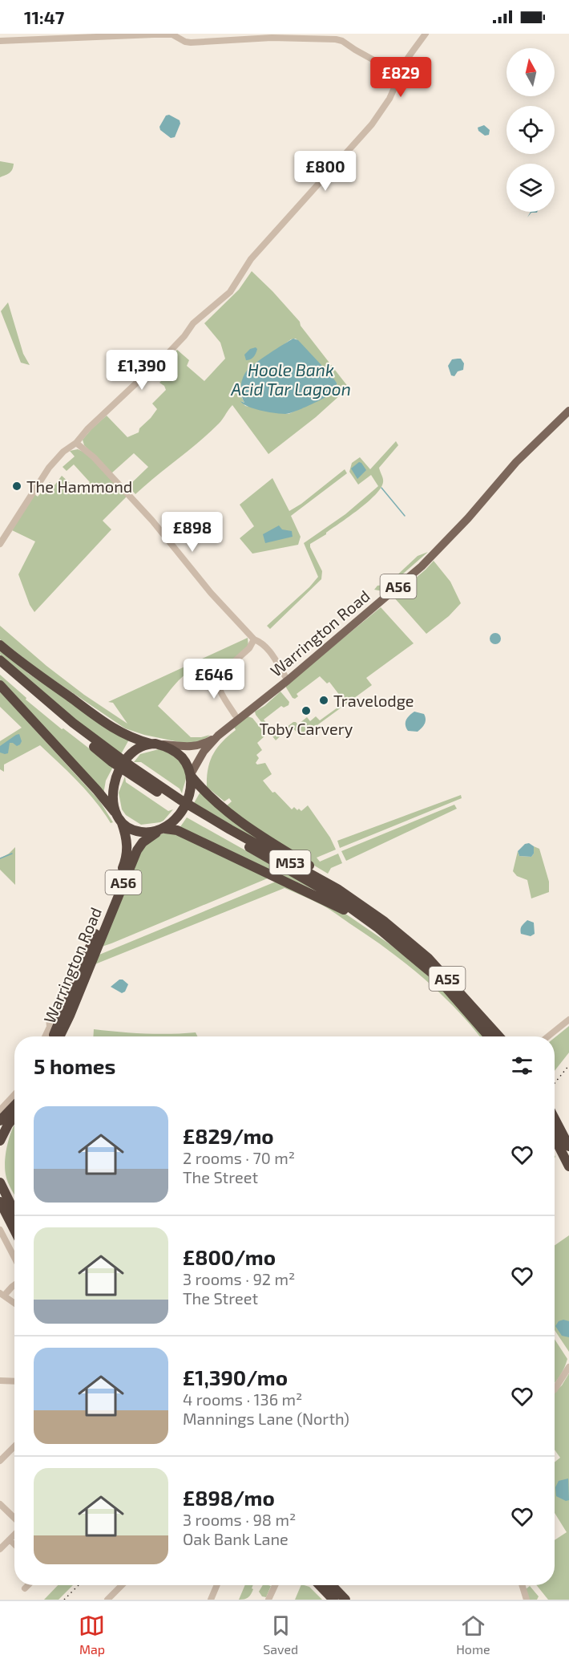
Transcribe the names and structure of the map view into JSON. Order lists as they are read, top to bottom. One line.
{"streets":{"highway":["A56","Warrington Road","M53","A55"]},"crossings":[["A56","Warrington Road"],["M53","A55"]],"water":["Hoole Bank Acid Tar Lagoon"],"places":["The Hammond","Travelodge","Toby Carvery"],"north":"top","page":{"status":"11:47","price":["£829","£800","£1,390","£898","£646"],"heading":"5 homes","list":[{"name":"£829/mo","note":"2 rooms · 70 m² · The Street"},{"name":"£800/mo","note":"3 rooms · 92 m² · The Street"},{"name":"£1,390/mo","note":"4 rooms · 136 m² · Mannings Lane (North)"},{"name":"£898/mo","note":"3 rooms · 98 m² · Oak Bank Lane"}],"tabs":["Map","Saved","Home"]}}
